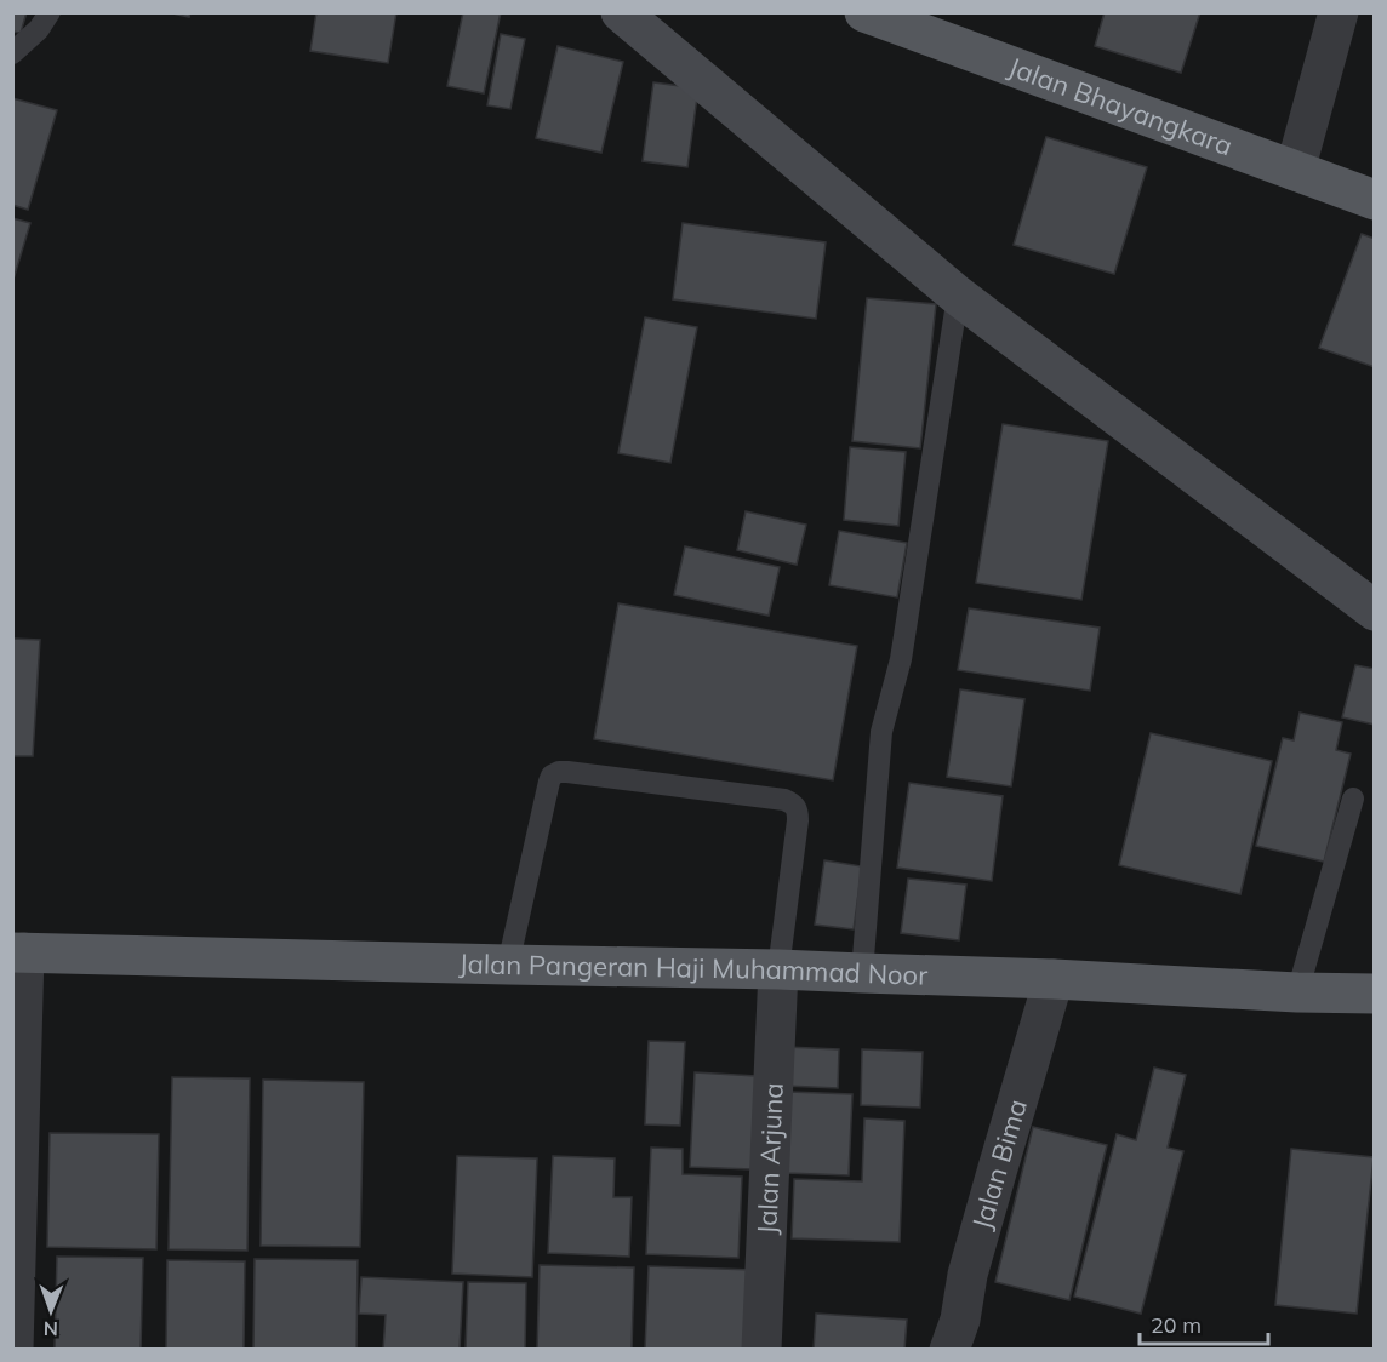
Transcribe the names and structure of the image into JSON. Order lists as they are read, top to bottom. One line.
{"streets":{"main road":["Jalan Bhayangkara","Jalan Pangeran Haji Muhammad Noor"],"street":["Jalan Arjuna","Jalan Bima"]},"crossings":[["Jalan Pangeran Haji Muhammad Noor","Jalan Arjuna"],["Jalan Pangeran Haji Muhammad Noor","Jalan Bima"]],"scale_bar":"20 m","north":"bottom"}
